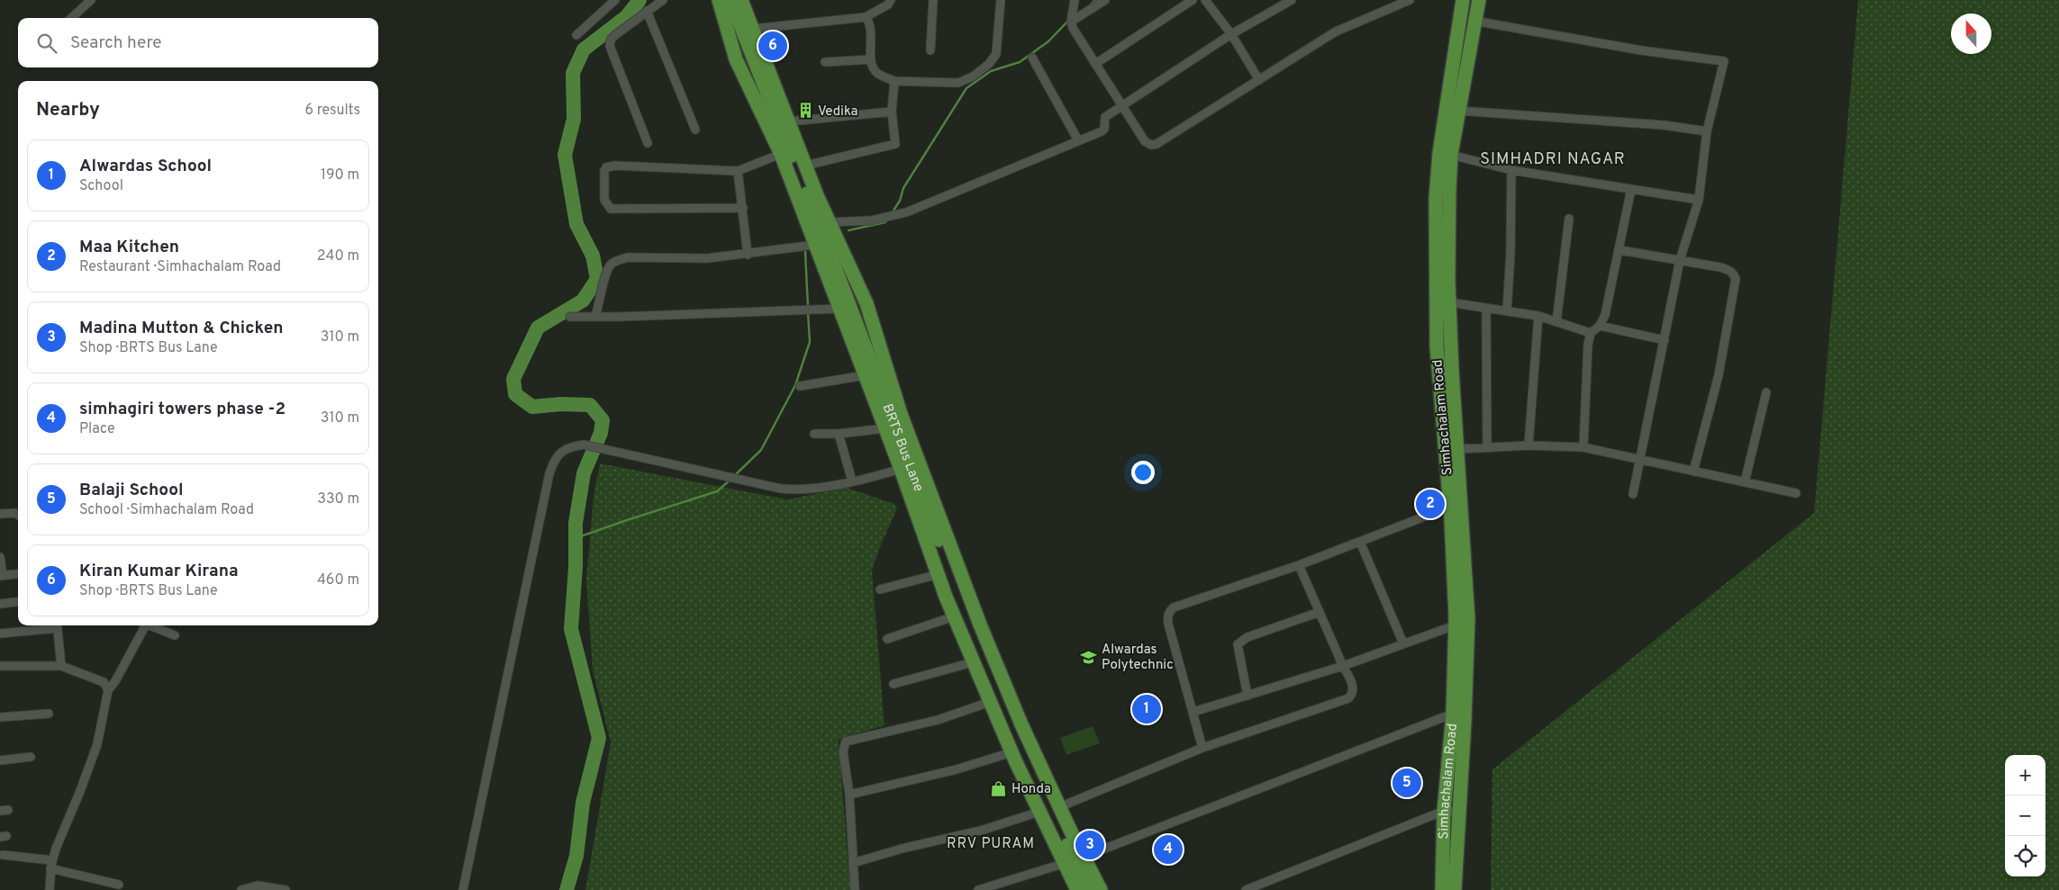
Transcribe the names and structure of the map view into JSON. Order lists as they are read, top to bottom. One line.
{"streets":{"main road":["Simhachalam Road","BRTS Bus Lane"]},"districts":["SIMHADRI NAGAR","RRV PURAM"],"places":{"building":["Vedika"],"school or university":["Alwardas Polytechnic"],"shop":["Honda"]},"north":"top","page":{"search":"Search here","pins":["6","2","1","5","3","4"],"heading":["Nearby","6 results"],"list":[{"mark":"1","name":"Alwardas School","note":"School","value":"190 m"},{"mark":"2","name":"Maa Kitchen","note":"Restaurant · Simhachalam Road","value":"240 m"},{"mark":"3","name":"Madina Mutton & Chicken","note":"Shop · BRTS Bus Lane","value":"310 m"},{"mark":"4","name":"simhagiri towers phase -2","note":"Place","value":"310 m"},{"mark":"5","name":"Balaji School","note":"School · Simhachalam Road","value":"330 m"},{"mark":"6","name":"Kiran Kumar Kirana","note":"Shop · BRTS Bus Lane","value":"460 m"}],"map_buttons":["+","−"]}}
